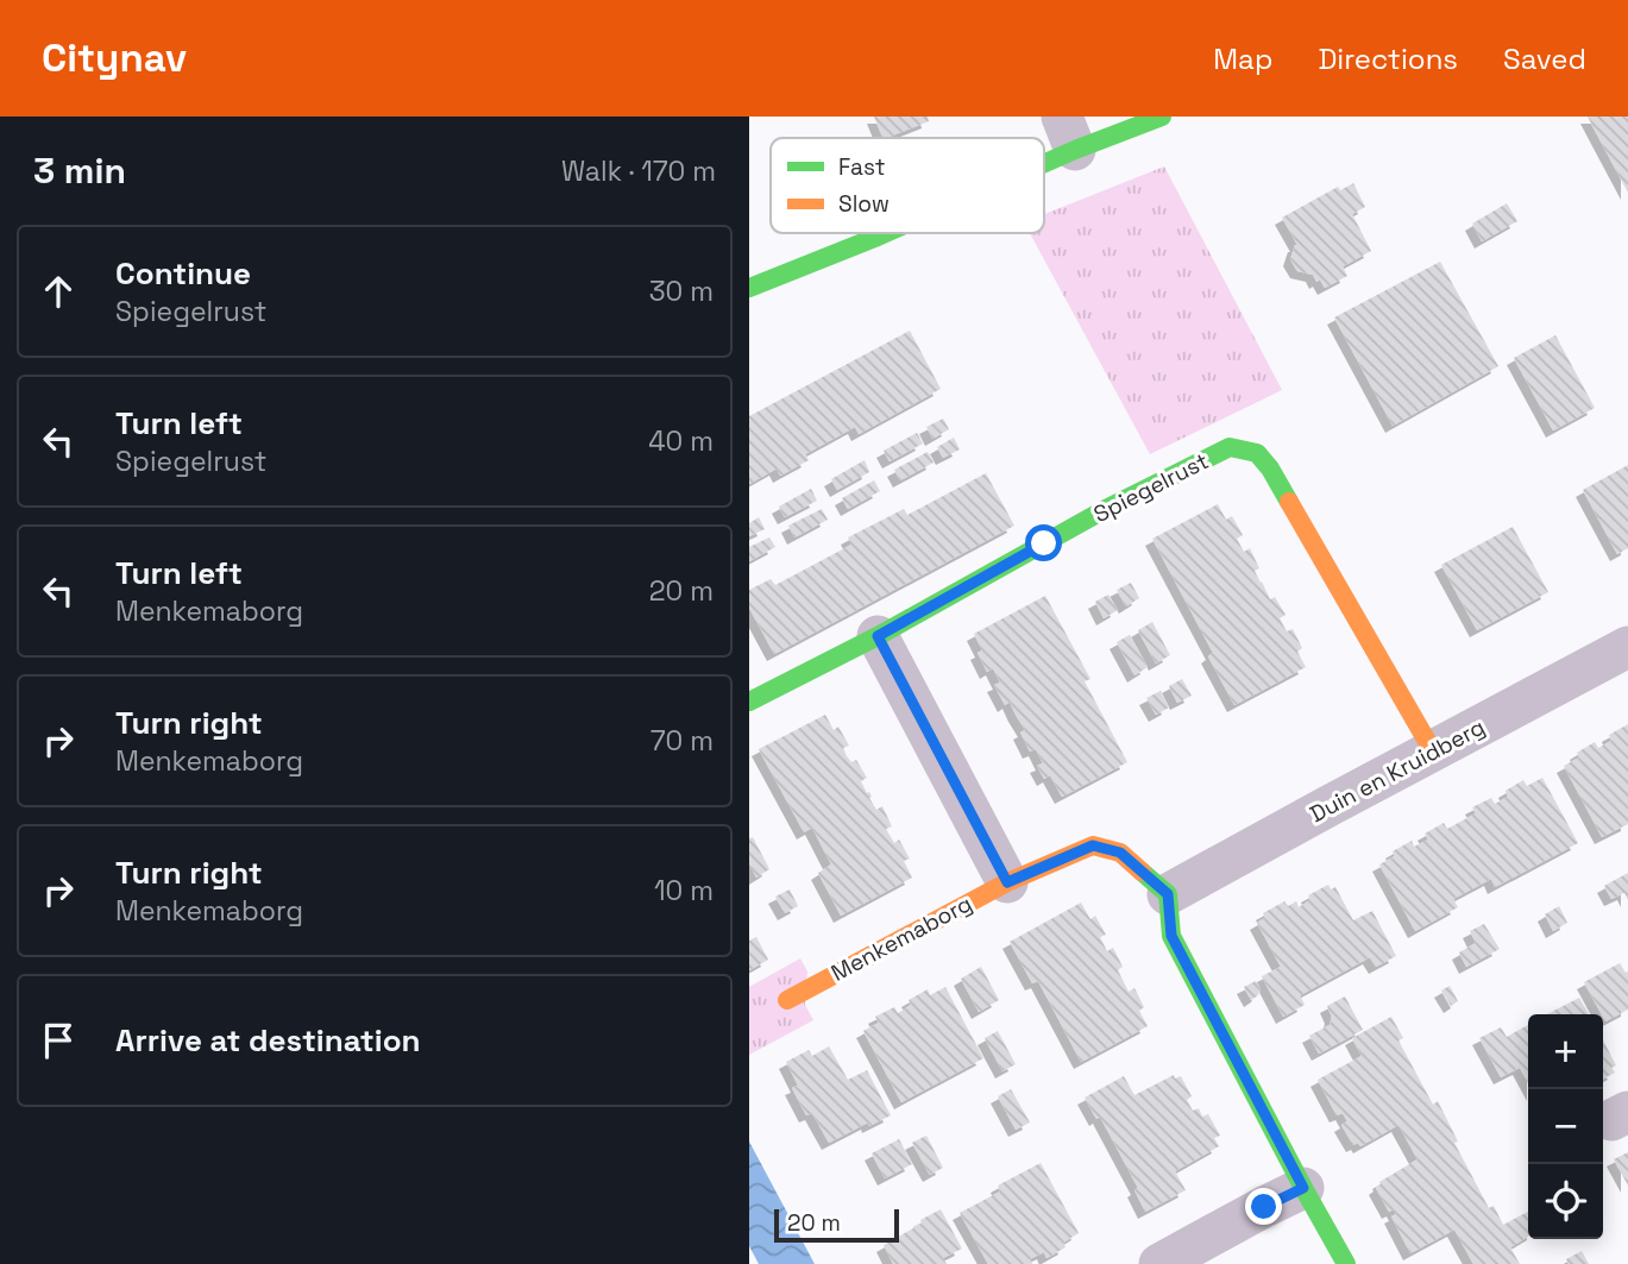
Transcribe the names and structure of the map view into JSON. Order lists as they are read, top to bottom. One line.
{"streets":{"street":["Spiegelrust","Duin en Kruidberg","Menkemaborg"]},"crossings":[["Spiegelrust","Duin en Kruidberg"],["Duin en Kruidberg","Menkemaborg"]],"legend":["Fast","Slow"],"scale_bar":"20 m","page":{"header":"Citynav","nav":["Map","Directions","Saved"],"heading":["3 min","Walk · 170 m"],"list":[["Continue","Spiegelrust","30 m"],["Turn left","Spiegelrust","40 m"],["Turn left","Menkemaborg","20 m"],["Turn right","Menkemaborg","70 m"],["Turn right","Menkemaborg","10 m"],"Arrive at destination"],"map_buttons":["+","−"],"scale":"20 m"}}
